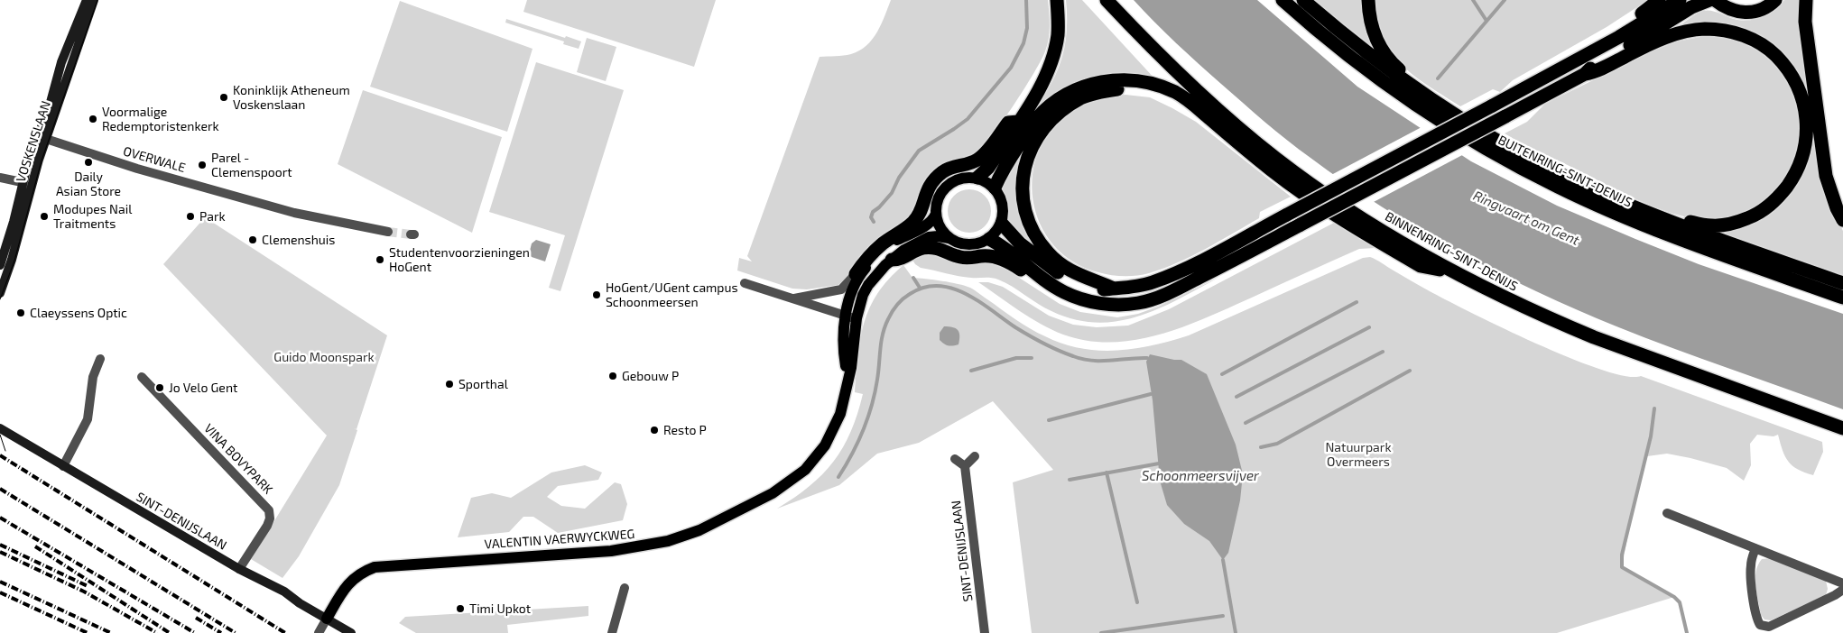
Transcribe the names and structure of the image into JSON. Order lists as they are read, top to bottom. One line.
{"streets":{"highway":["BUITENRING-SINT-DENIJS","BINNENRING-SINT-DENIJS"],"main road":["VALENTIN VAERWYCKWEG"],"street":["VOSKENSLAAN","OVERWALE","VINA BOVYPARK","SINT-DENIJSLAAN"]},"crossings":[["VOSKENSLAAN","OVERWALE"],["VINA BOVYPARK","SINT-DENIJSLAAN"],["SINT-DENIJSLAAN","VALENTIN VAERWYCKWEG"]],"water":["Ringvaart om Gent","Schoonmeersvijver"],"parks":["Guido Moonspark","Natuurpark Overmeers"],"places":["Koninklijk Atheneum Voskenslaan","Voormalige Redemptoristenkerk","Daily Asian Store","Parel - Clemenspoort","Modupes Nail Traitments","Park","Clemenshuis","Studentenvoorzieningen HoGent","HoGent/UGent campus Schoonmeersen","Claeyssens Optic","Gebouw P","Sporthal","Jo Velo Gent","Resto P","Timi Upkot"]}
